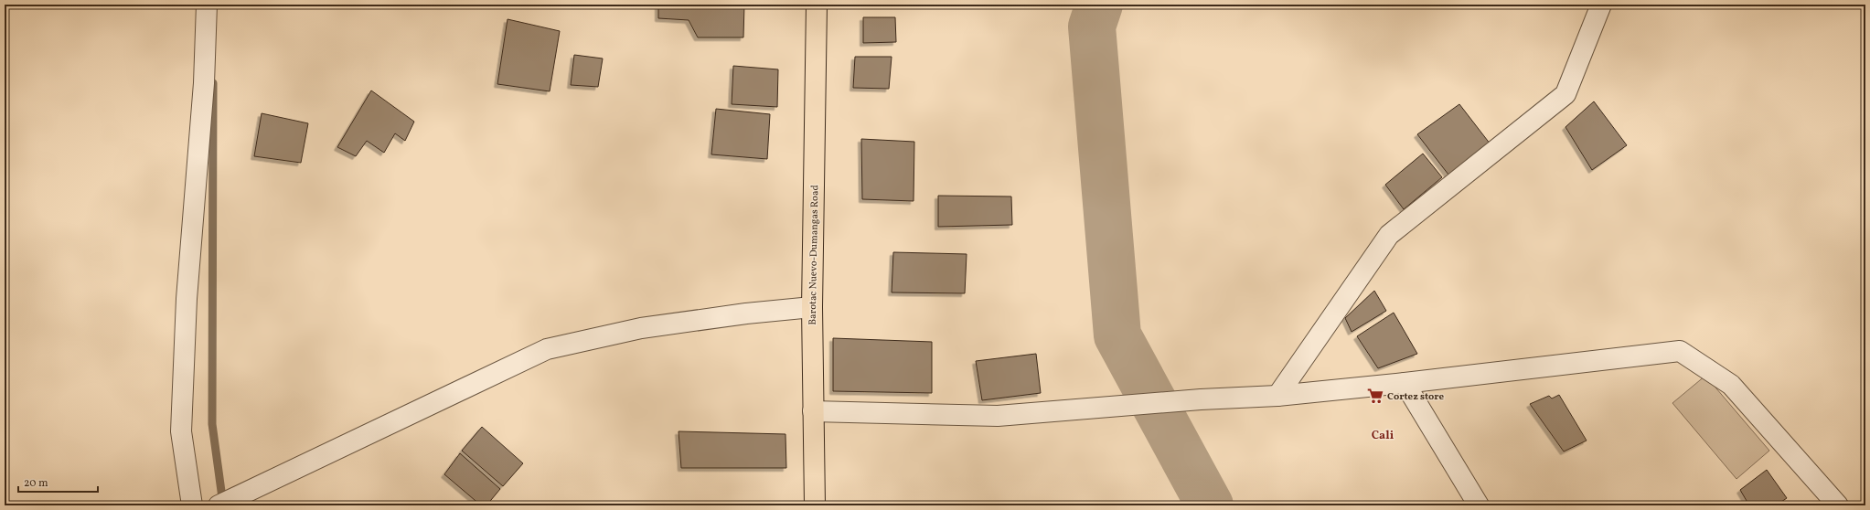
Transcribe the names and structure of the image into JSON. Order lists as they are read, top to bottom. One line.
{"streets":{"main road":["Barotac Nuevo-Dumangas Road"]},"districts":["Cali"],"places":{"supermarket":["Cortez store"]},"scale_bar":"20 m"}
